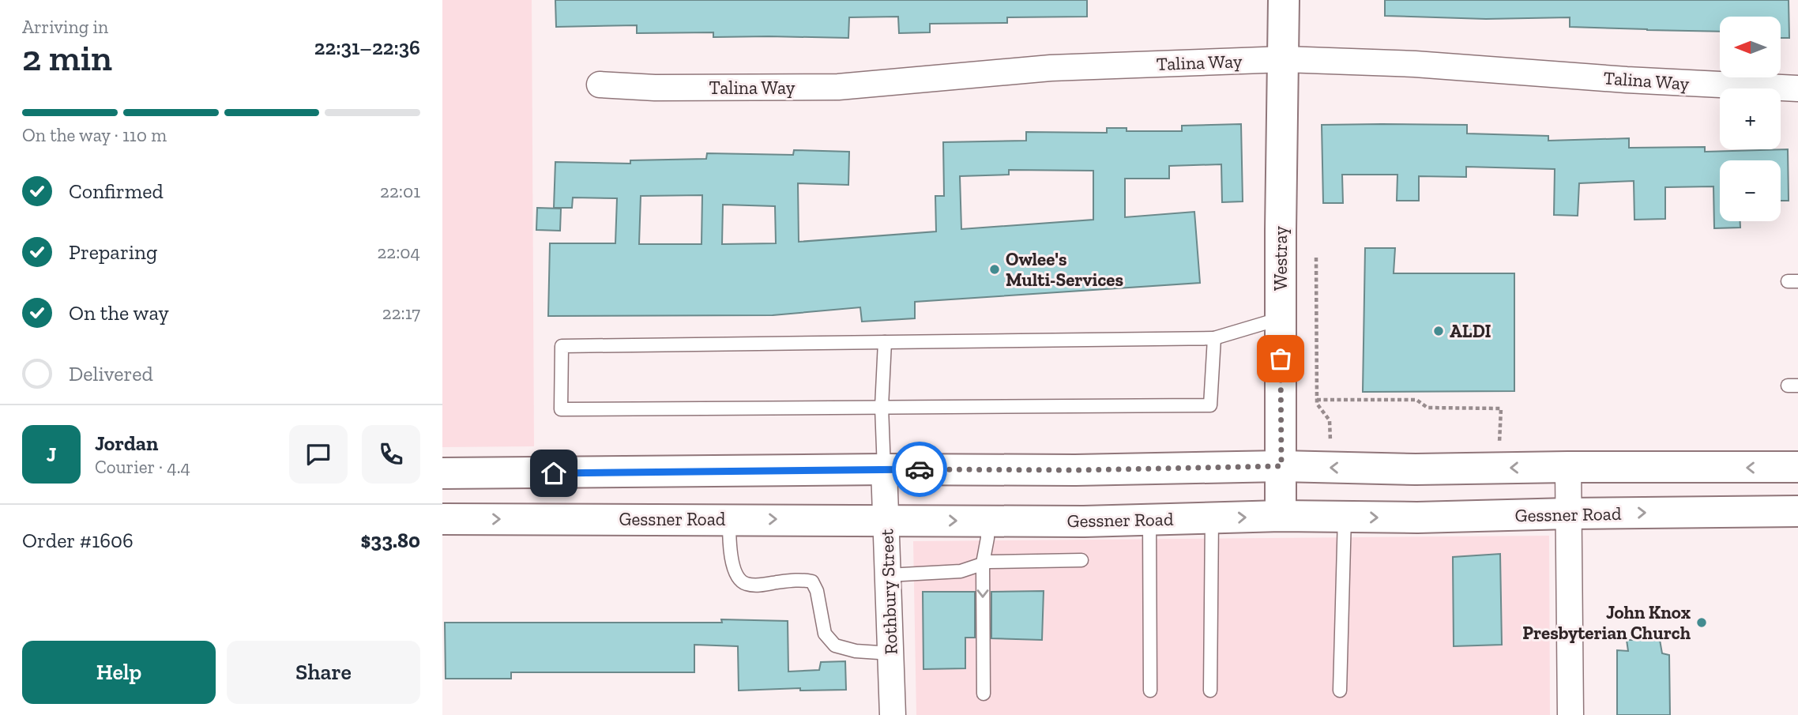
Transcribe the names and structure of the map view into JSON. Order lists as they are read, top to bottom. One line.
{"streets":{"main road":["Westray","Gessner Road"],"street":["Talina Way","Rothbury Street"]},"crossings":[["Talina Way","Westray"],["Westray","Gessner Road"],["Gessner Road","Rothbury Street"]],"places":["Owlee's Multi-Services","ALDI","John Knox Presbyterian Church"],"north":"left","page":{"heading":["2 min","Arriving in","22:31–22:36"],"panel":["Jordan","Courier · 4.4","Order #1606","$33.80"],"map_buttons":["+","−"],"bar":"On the way · 110 m","list":[["Confirmed","22:01"],["Preparing","22:04"],["On the way","22:17"],"Delivered"],"round":"J","buttons":["Help","Share"]}}
